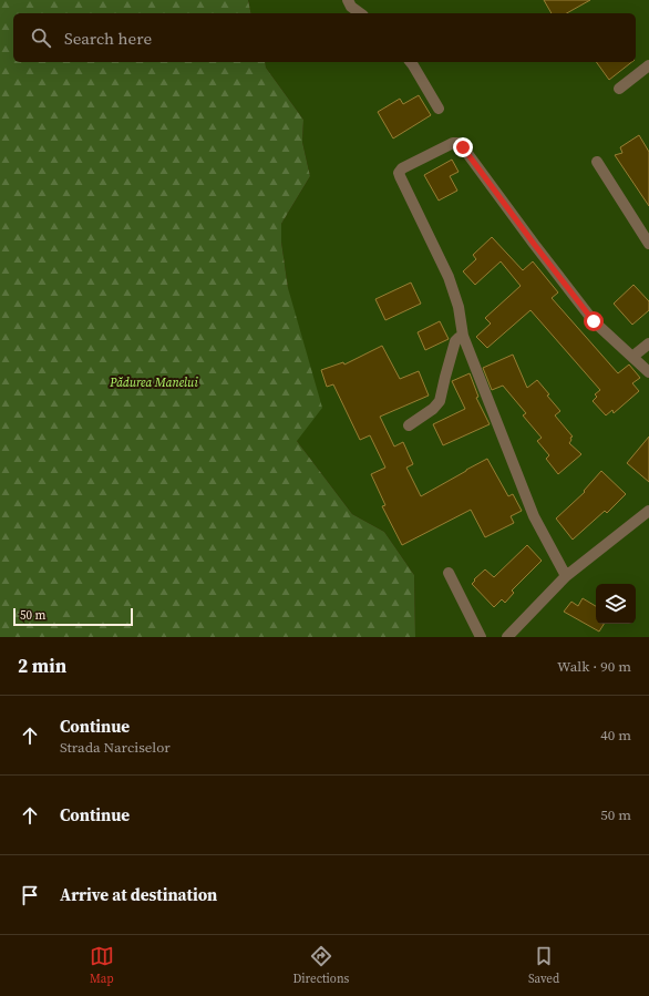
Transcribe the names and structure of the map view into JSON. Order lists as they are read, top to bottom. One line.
{"parks":["Pădurea Manelui"],"scale_bar":"50 m","page":{"search":"Search here","scale":"50 m","heading":["2 min","Walk · 90 m"],"list":[["Continue","Strada Narciselor","40 m"],["Continue","50 m"],"Arrive at destination"],"nav":["Map","Directions","Saved"]}}
